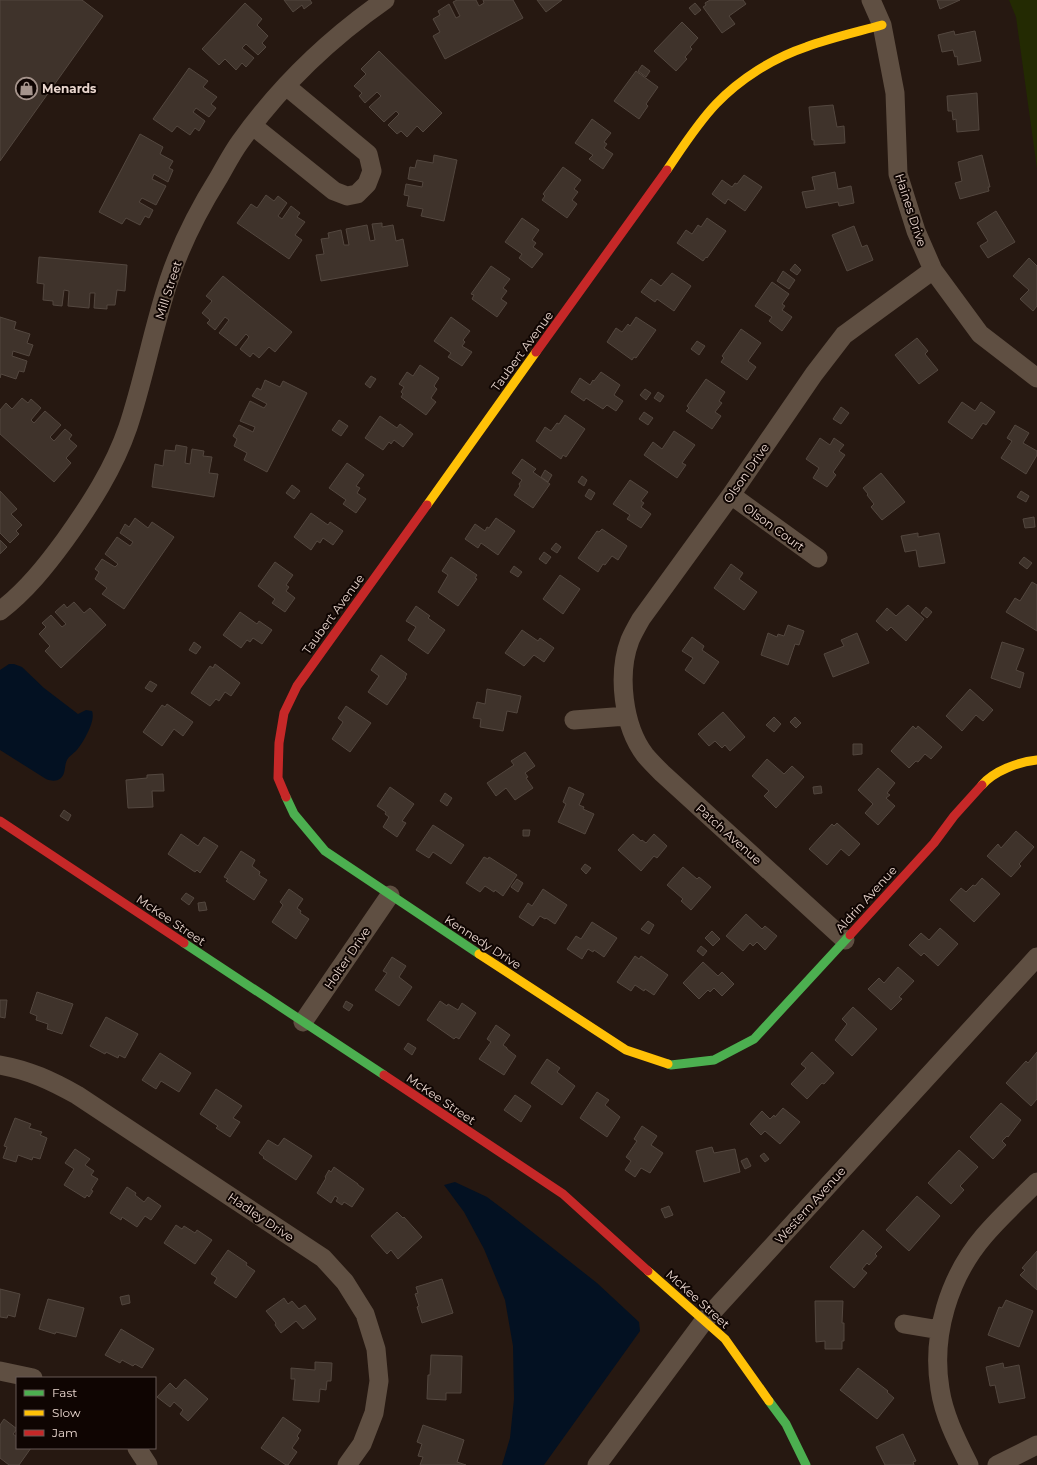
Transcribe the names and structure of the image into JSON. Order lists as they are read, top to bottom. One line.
{"streets":{"street":["Haines Drive","Mill Street","Taubert Avenue","Olson Drive","Olson Court","Patch Avenue","Aldrin Avenue","McKee Street","Kennedy Drive","Holter Drive","Western Avenue","Hadley Drive"]},"crossings":[["Haines Drive","Taubert Avenue"],["Haines Drive","Olson Drive"],["Taubert Avenue","Kennedy Drive"],["Olson Drive","Olson Court"],["Olson Drive","Patch Avenue"],["Patch Avenue","Aldrin Avenue"],["Aldrin Avenue","Kennedy Drive"],["McKee Street","Holter Drive"],["McKee Street","Western Avenue"],["Kennedy Drive","Holter Drive"]],"places":{"shop":["Menards"]},"legend":["Fast","Slow","Jam"]}
